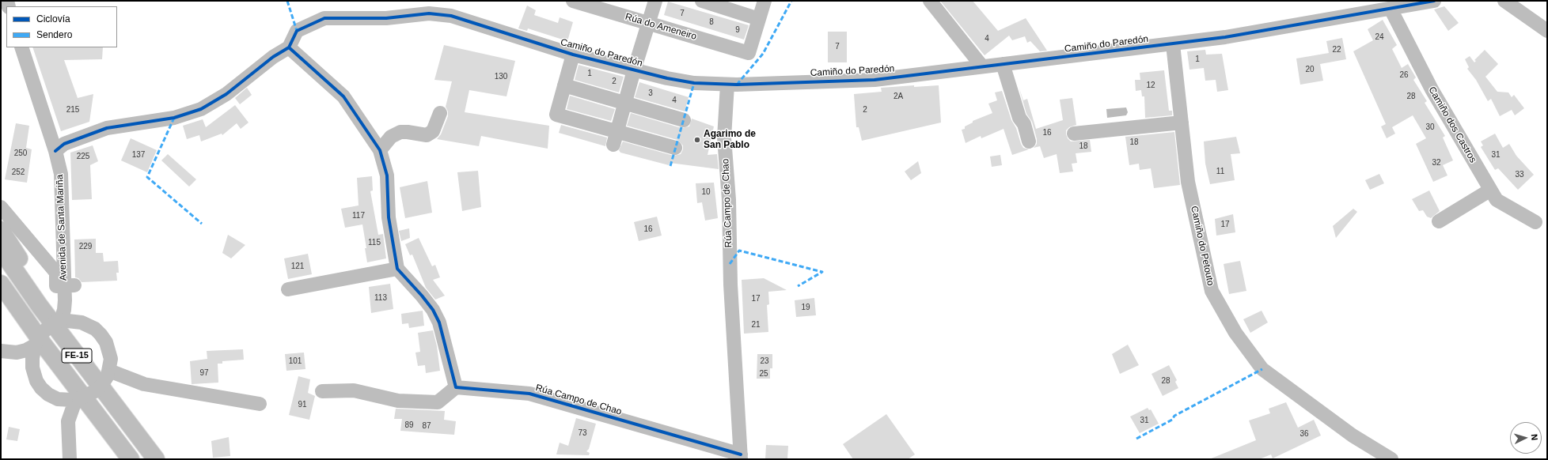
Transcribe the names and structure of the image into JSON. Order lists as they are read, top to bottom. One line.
{"streets":{"highway":["FE-15"],"street":["Rúa do Ameneiro","Camiño do Paredón","Camiño dos Castros","Rúa Campo de Chao","Avenida de Santa Mariña","Camiño do Petouto"]},"crossings":[["Camiño do Paredón","Camiño dos Castros"],["Camiño do Paredón","Rúa Campo de Chao"],["Camiño do Paredón","Camiño do Petouto"],["Avenida de Santa Mariña","FE-15"]],"places":["Agarimo de San Pablo"],"house_numbers":["7","8","9","24","4","7","22","1","20","1","26","130","2","12","3","2A","28","4","215","2","30","16","18","18","250","137","31","225","32","11","252","33","10","117","17","16","115","229","121","113","17","19","21","101","23","97","25","28","91","31","89","87","73","36"],"legend":["Ciclovía","Sendero"],"north":"right"}
